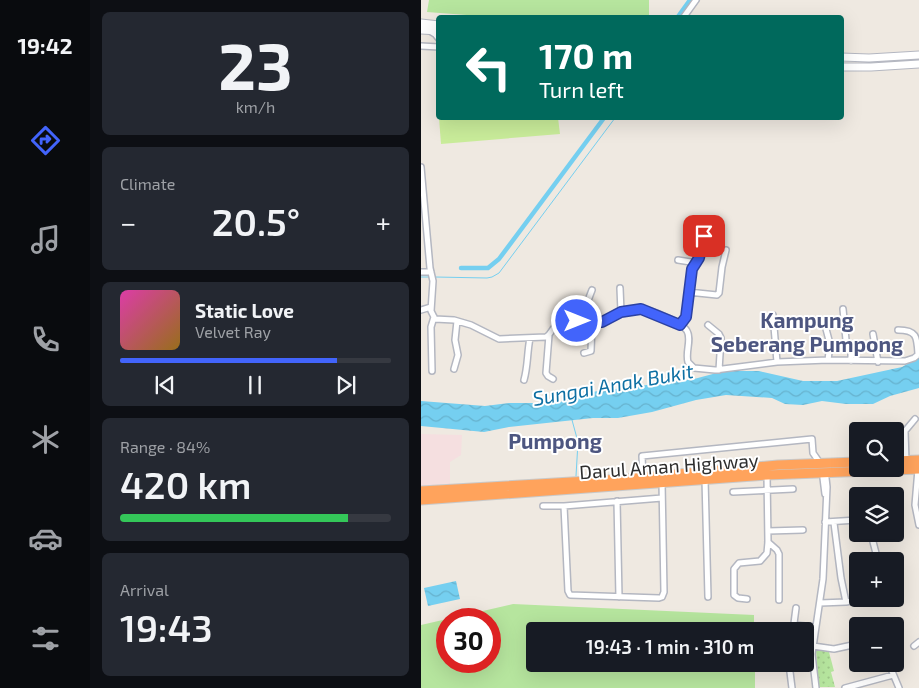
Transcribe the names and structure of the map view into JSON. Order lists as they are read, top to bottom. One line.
{"streets":{"highway":["Darul Aman Highway"]},"districts":["Kampung Seberang Pumpong","Pumpong"],"water":["Sungai Anak Bukit"],"page":{"tabs":"19:42","tile":[["23","km/h"],"Climate",["Range · 84%","420 km"],["Arrival","19:43"]],"turn":["170 m","Turn left"],"heat":["−","20.5°","+"],"song":["Static Love","Velvet Ray"],"map_buttons":["+","−"],"limit":"30","trip":"19:43 · 1 min · 310 m"}}
